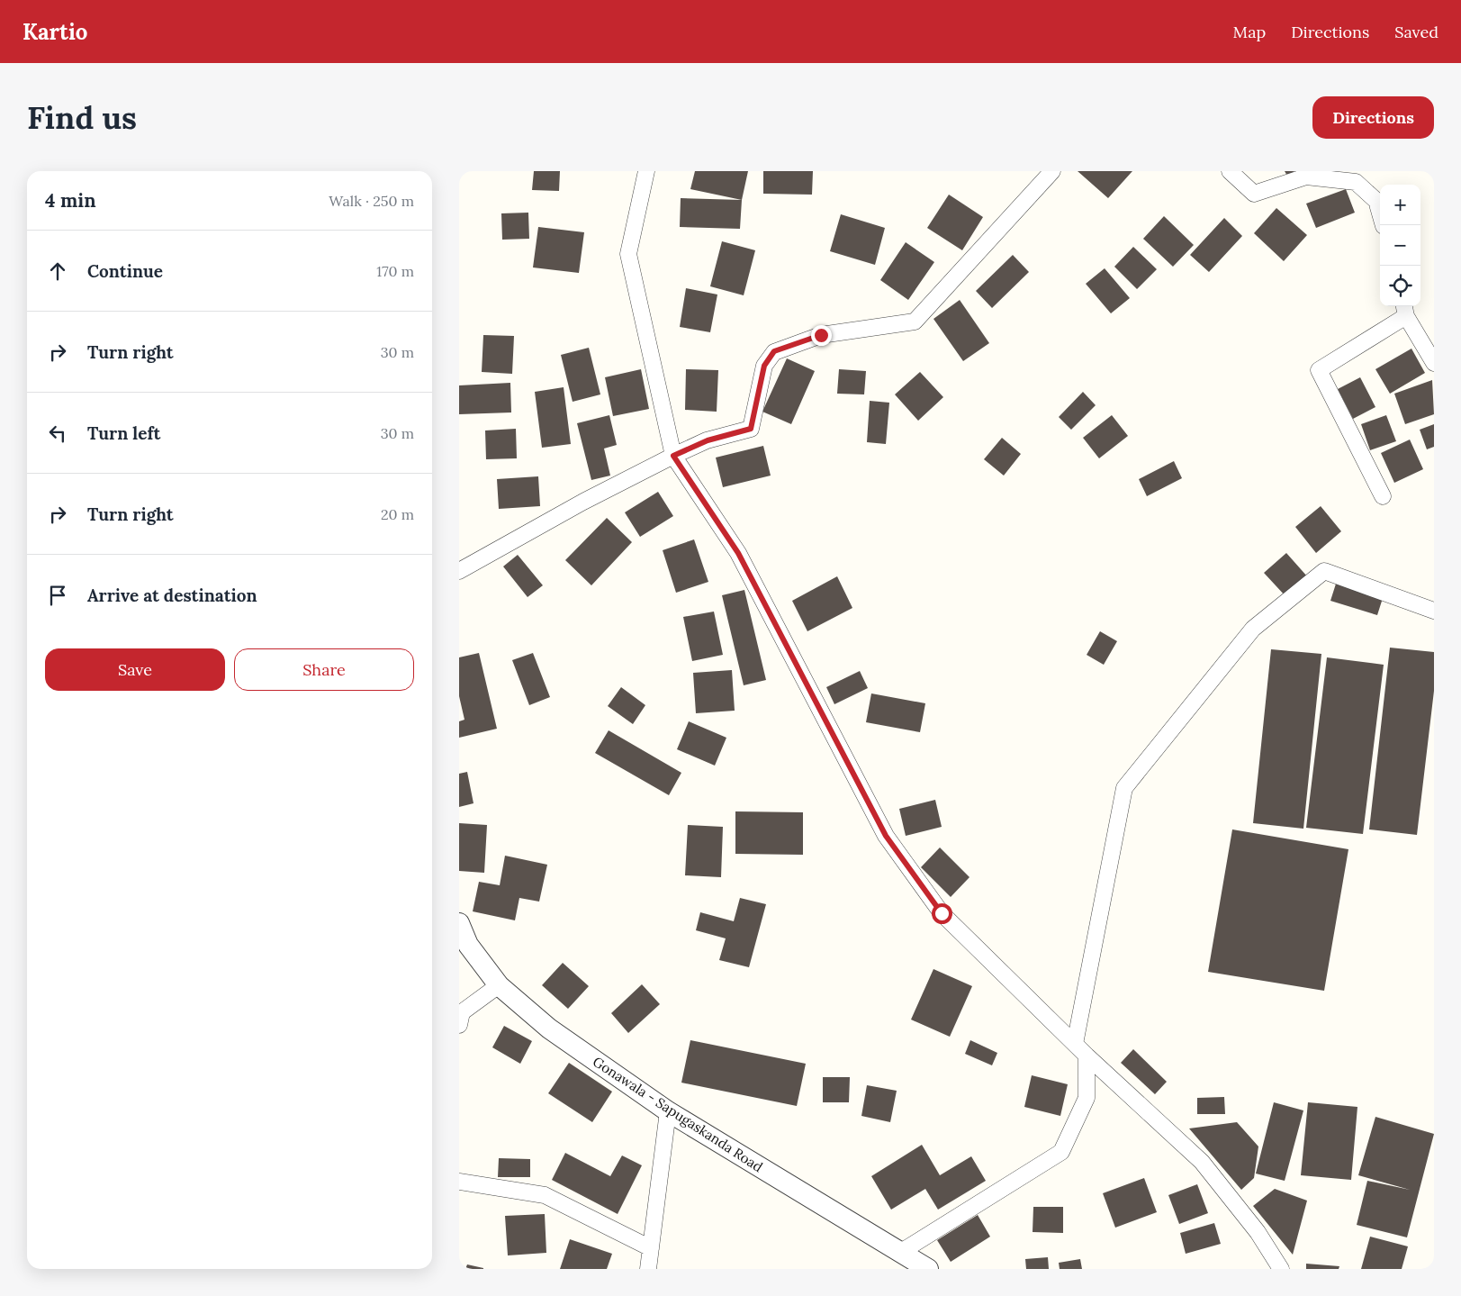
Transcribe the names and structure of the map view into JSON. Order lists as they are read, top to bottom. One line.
{"streets":{"street":["Gonawala - Sapugaskanda Road"]},"page":{"header":"Kartio","nav":["Map","Directions","Saved"],"buttons":["Directions",["Save","Share"]],"title":"Find us","heading":["4 min","Walk · 250 m"],"map_buttons":["+","−"],"list":[["Continue","170 m"],["Turn right","30 m"],["Turn left","30 m"],["Turn right","20 m"],"Arrive at destination"]}}
